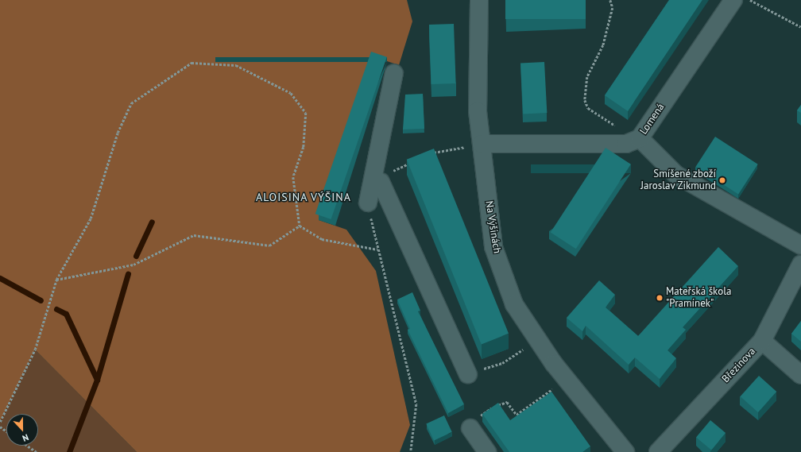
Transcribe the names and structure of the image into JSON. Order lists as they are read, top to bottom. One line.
{"streets":{"street":["Lomená","Na Výšinách","Březinova"]},"crossings":[["Lomená","Na Výšinách"]],"districts":["ALOISINA VÝŠINA"],"places":["Smíšené zboží Jaroslav Zikmund","Mateřská škola \"Pramínek\""],"north":"bottom"}
